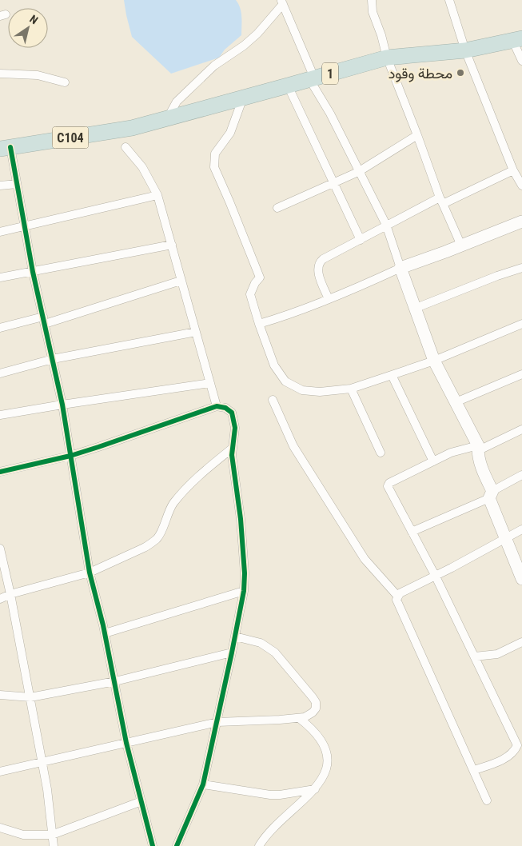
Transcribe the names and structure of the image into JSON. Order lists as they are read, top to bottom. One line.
{"streets":{"highway":["1","C104"]},"crossings":[["1","C104"]],"places":["محطة وقود"],"north":"top right"}
